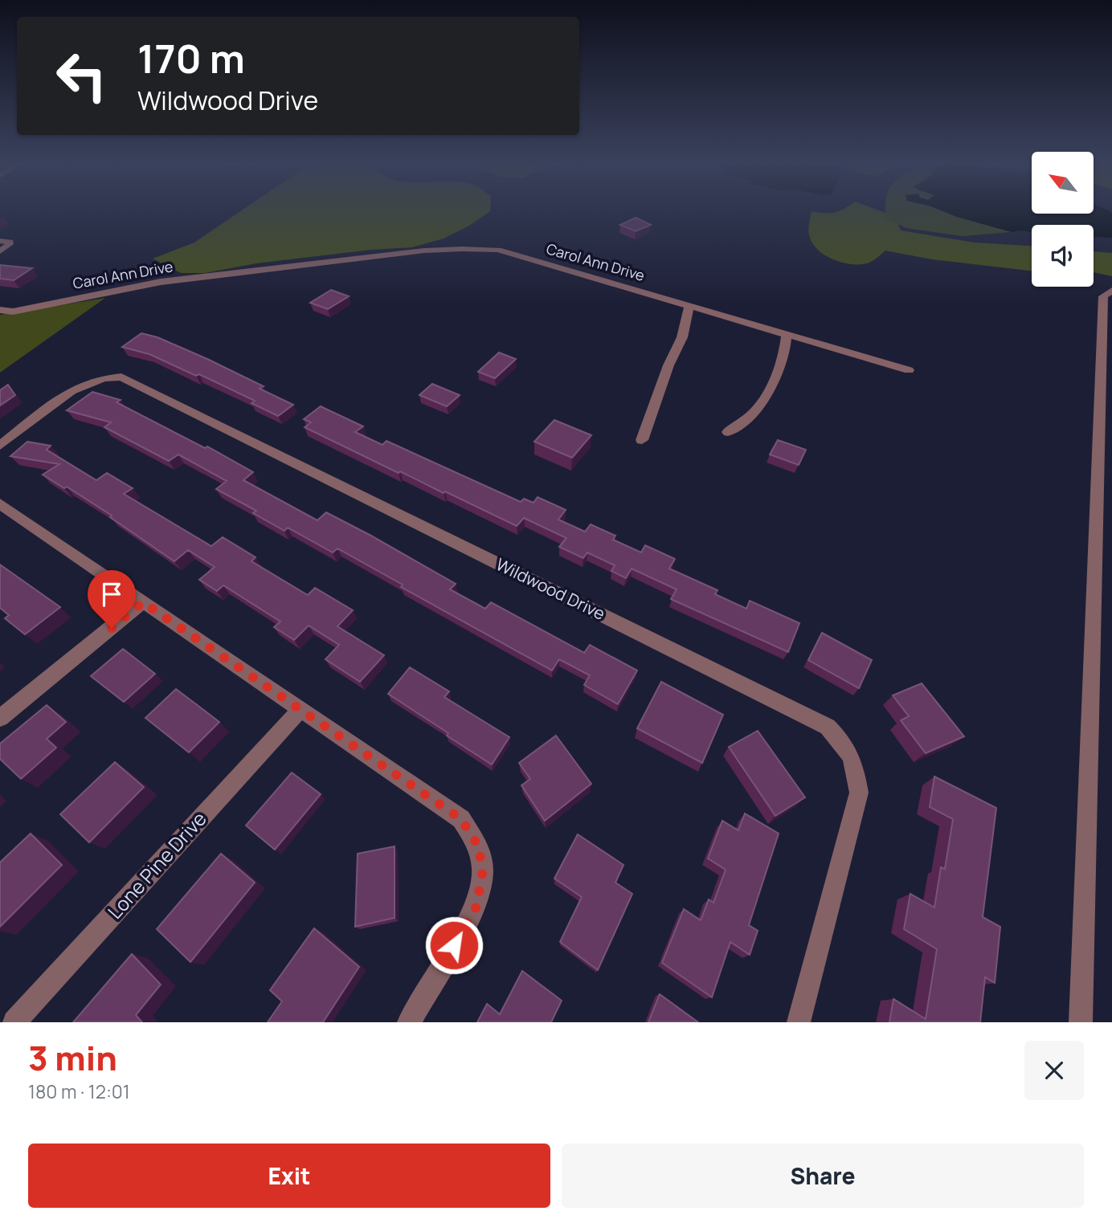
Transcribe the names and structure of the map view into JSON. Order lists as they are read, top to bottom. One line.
{"streets":{"street":["Carol Ann Drive","Wildwood Drive","Lone Pine Drive"]},"north":"top left","page":{"turn":["170 m","Wildwood Drive"],"heading":["3 min","180 m · 12:01"],"buttons":["Exit","Share"]}}
